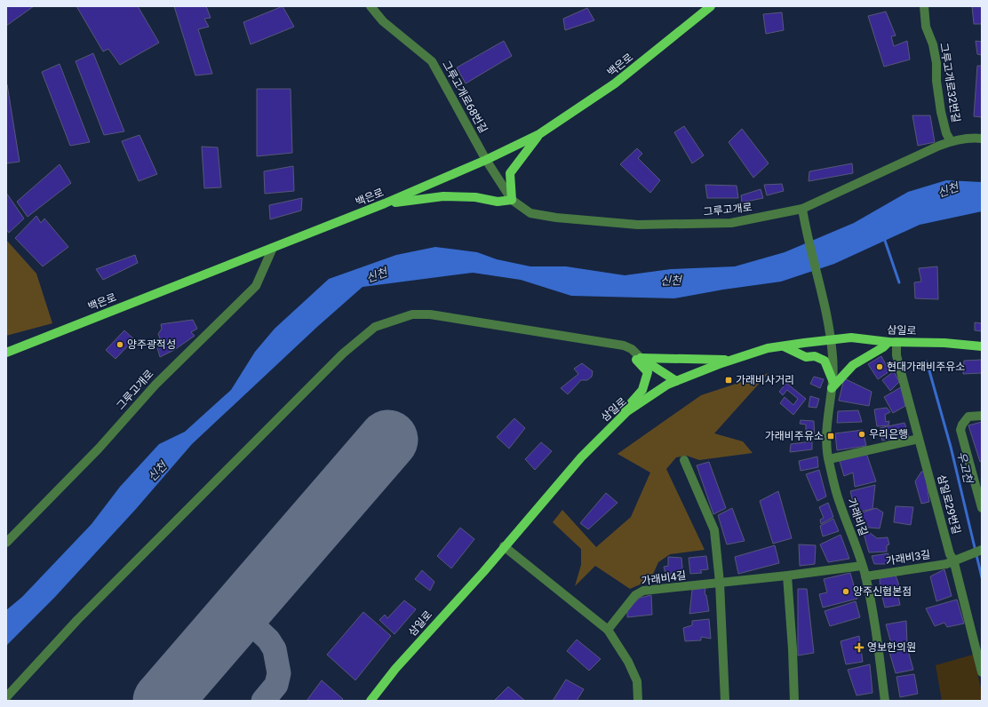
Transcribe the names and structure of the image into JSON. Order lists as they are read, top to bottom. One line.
{"streets":{"main road":["백은로","삼일로"],"street":["그루고개로32번길","그루고개로68번길","그루고개로","삼일로29번길","가래비길","가래비3길","가래비4길"]},"crossings":[["백은로","그루고개로68번길"],["백은로","그루고개로"],["그루고개로32번길","그루고개로"],["그루고개로68번길","그루고개로"],["그루고개로","가래비길"],["삼일로","삼일로29번길"],["삼일로","가래비길"],["삼일로29번길","가래비3길"],["가래비길","가래비3길"],["가래비길","가래비4길"]],"water":["신천","우고천"],"places":{"other":["양주광적성","현대가래비주유소","우리은행","양주신협본점"],"transit":["가래비사거리","가래비주유소"],"health":["영보한의원"]}}
